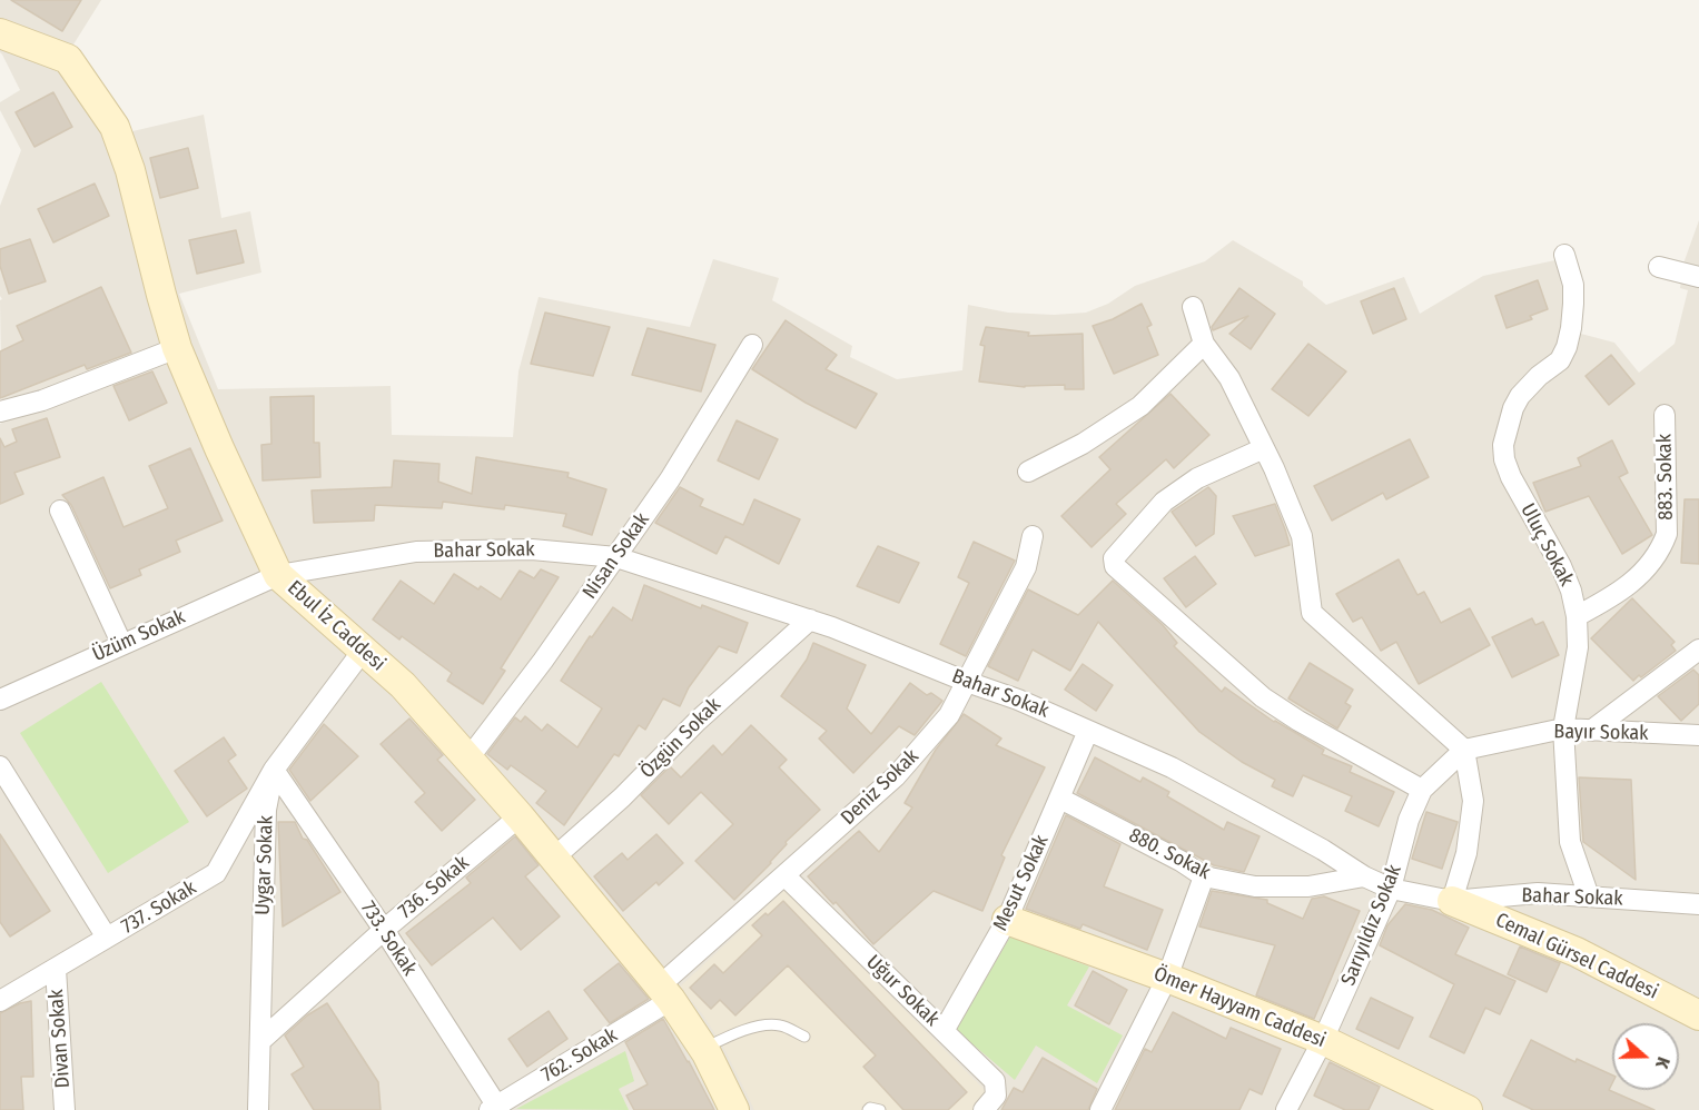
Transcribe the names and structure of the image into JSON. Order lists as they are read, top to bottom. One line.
{"streets":{"street":["883. Sokak","Uluç Sokak","Bahar Sokak","Nisan Sokak","Ebul İz Caddesi","Üzüm Sokak","Bayır Sokak","Özgün Sokak","Deniz Sokak","880. Sokak","Uygar Sokak","Mesut Sokak","736. Sokak","737. Sokak","Sarıyıldız Sokak","733. Sokak","Cemal Gürsel Caddesi","Uğur Sokak","Ömer Hayyam Caddesi","Divan Sokak","762. Sokak"]},"crossings":[["883. Sokak","Uluç Sokak"],["Uluç Sokak","Bahar Sokak"],["Uluç Sokak","Bayır Sokak"],["Bahar Sokak","Nisan Sokak"],["Bahar Sokak","Ebul İz Caddesi"],["Bahar Sokak","Üzüm Sokak"],["Bahar Sokak","Özgün Sokak"],["Bahar Sokak","Deniz Sokak"],["Bahar Sokak","880. Sokak"],["Bahar Sokak","Mesut Sokak"],["Bahar Sokak","Sarıyıldız Sokak"],["Bahar Sokak","Cemal Gürsel Caddesi"],["Nisan Sokak","Ebul İz Caddesi"],["Ebul İz Caddesi","Üzüm Sokak"],["Ebul İz Caddesi","Özgün Sokak"],["Ebul İz Caddesi","Deniz Sokak"],["Ebul İz Caddesi","Uygar Sokak"],["Ebul İz Caddesi","736. Sokak"],["Ebul İz Caddesi","762. Sokak"],["Bayır Sokak","Sarıyıldız Sokak"],["Deniz Sokak","Uğur Sokak"],["Deniz Sokak","762. Sokak"],["880. Sokak","Mesut Sokak"],["Uygar Sokak","736. Sokak"],["Uygar Sokak","737. Sokak"],["Uygar Sokak","733. Sokak"],["Mesut Sokak","Uğur Sokak"],["Mesut Sokak","Ömer Hayyam Caddesi"],["736. Sokak","733. Sokak"],["737. Sokak","733. Sokak"],["737. Sokak","Divan Sokak"],["Sarıyıldız Sokak","Ömer Hayyam Caddesi"],["733. Sokak","762. Sokak"]],"north":"right"}
